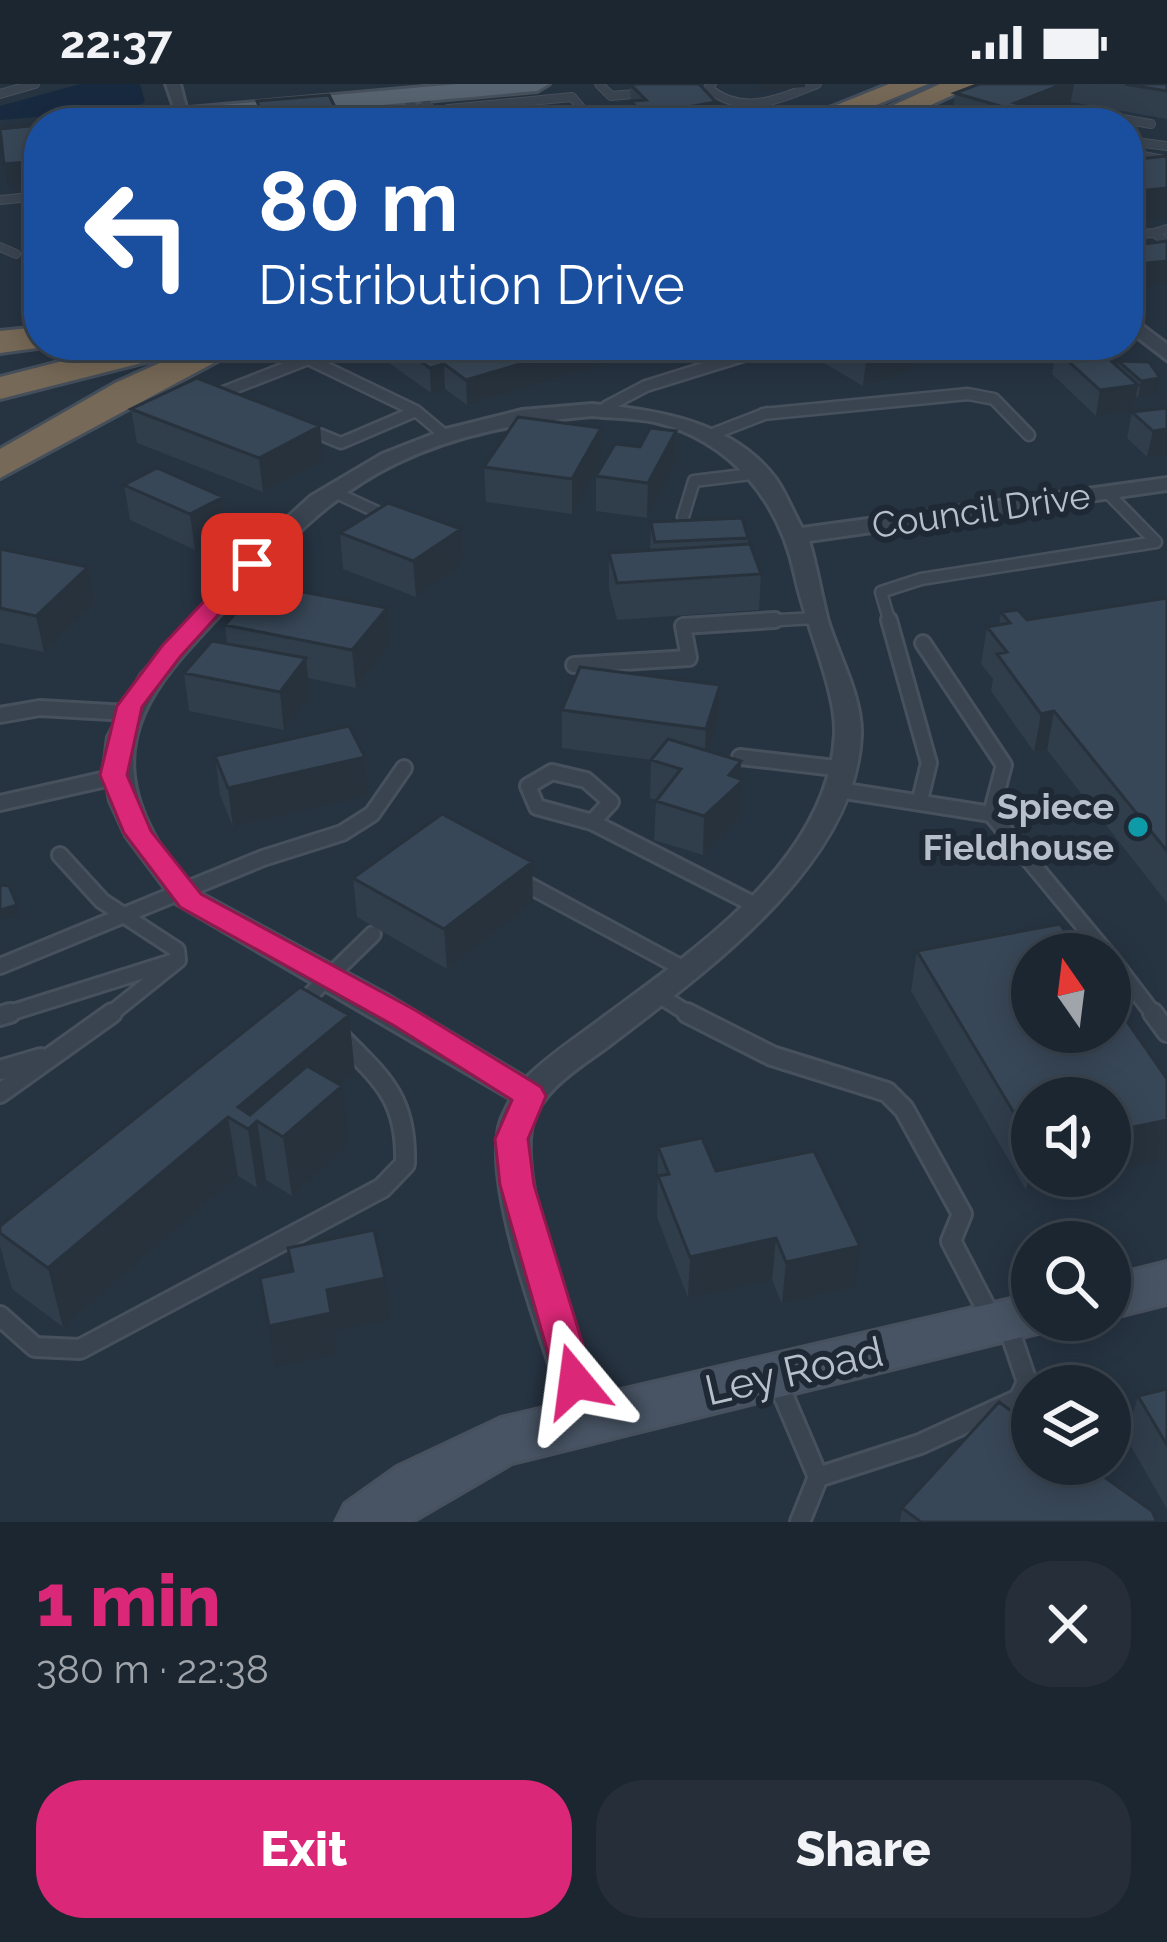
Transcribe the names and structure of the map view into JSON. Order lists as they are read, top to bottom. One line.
{"streets":{"main road":["Ley Road"],"street":["Council Drive"]},"places":["Spiece Fieldhouse"],"north":"top","page":{"status":"22:37","turn":["80 m","Distribution Drive"],"heading":["1 min","380 m · 22:38"],"buttons":["Exit","Share"]}}
